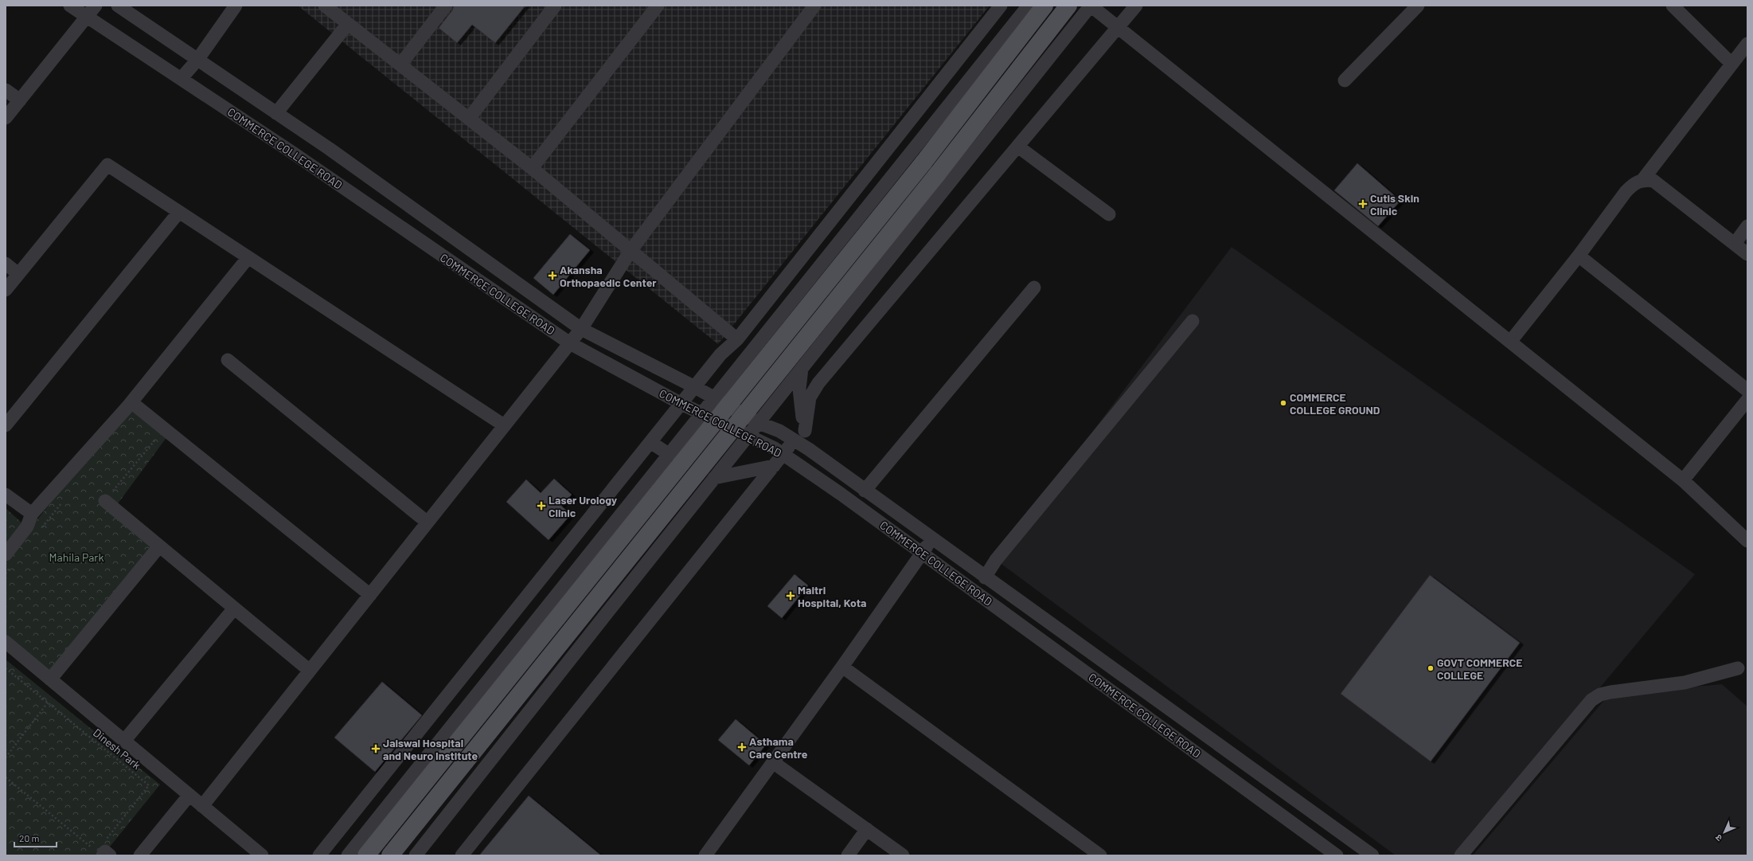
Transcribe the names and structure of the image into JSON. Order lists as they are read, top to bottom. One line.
{"streets":{"street":["COMMERCE COLLEGE ROAD"],"path":["Dinesh Park"]},"parks":["Mahila Park"],"places":{"health":["Cutis Skin Clinic","Akansha Orthopaedic Center","Laser Urology Clinic","Maitri Hospital, Kota","Asthama Care Centre","Jaiswal Hospital and Neuro Institute"],"other":["COMMERCE COLLEGE GROUND","GOVT COMMERCE COLLEGE"]},"scale_bar":"20 m","north":"bottom left"}
